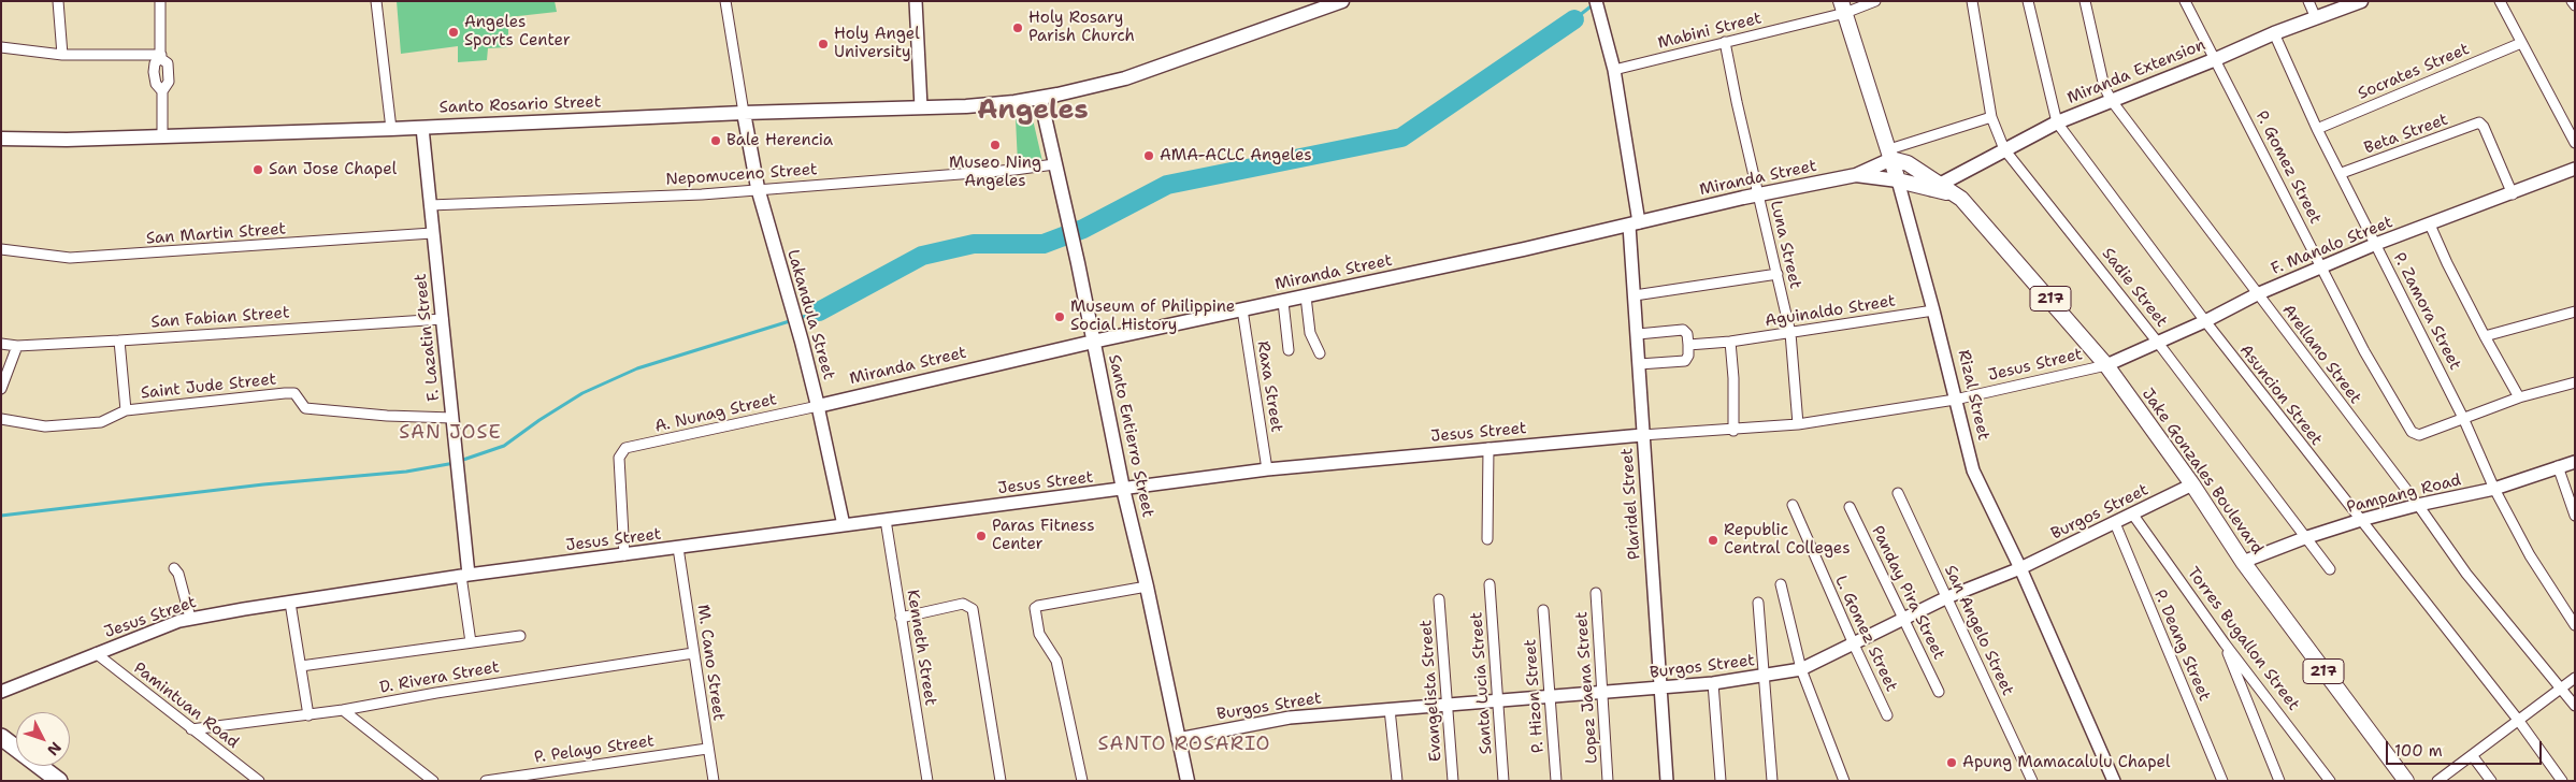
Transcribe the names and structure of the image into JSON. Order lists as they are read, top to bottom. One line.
{"streets":{"main road":["Miranda Extension","Santo Rosario Street","Miranda Street","217","Lakandula Street","Rizal Street","Santo Entierro Street","Jake Gonzales Boulevard"],"street":["Mabini Street","Socrates Street","Beta Street","P. Gomez Street","Nepomuceno Street","San Martin Street","Luna Street","F. Manalo Street","Sadie Street","Aguinaldo Street","P. Zamora Street","San Fabian Street","F. Lazatin Street","Arellano Street","Jesus Street","Saint Jude Street","Raxa Street","Asuncion Street","A. Nunag Street","Pampang Road","Plaridel Street","Burgos Street","Panday Pira Street","San Angelo Street","L. Gomez Street","Torres Bugallon Street","P. Deang Street","Kenneth Street","M. Cano Street","D. Rivera Street","Santa Lucia Street","Lopez Jaena Street","Evangelista Street","P. Hizon Street","Pamintuan Road","P. Pelayo Street"]},"crossings":[["Mabini Street","Luna Street"],["Mabini Street","Rizal Street"],["Mabini Street","Plaridel Street"],["Miranda Extension","P. Gomez Street"],["Miranda Extension","Sadie Street"],["Miranda Extension","P. Zamora Street"],["Miranda Extension","Arellano Street"],["Miranda Extension","Asuncion Street"],["Miranda Extension","Jake Gonzales Boulevard"],["Socrates Street","P. Zamora Street"],["Santo Rosario Street","Lakandula Street"],["Santo Rosario Street","F. Lazatin Street"],["Santo Rosario Street","Santo Entierro Street"],["Beta Street","F. Manalo Street"],["Beta Street","P. Zamora Street"],["P. Gomez Street","F. Manalo Street"],["P. Gomez Street","P. Zamora Street"],["Nepomuceno Street","Lakandula Street"],["Nepomuceno Street","F. Lazatin Street"],["Nepomuceno Street","Santo Entierro Street"],["Miranda Street","Luna Street"],["Miranda Street","Lakandula Street"],["Miranda Street","Raxa Street"],["Miranda Street","Rizal Street"],["Miranda Street","A. Nunag Street"],["Miranda Street","Santo Entierro Street"],["Miranda Street","Jake Gonzales Boulevard"],["Miranda Street","Plaridel Street"],["San Martin Street","F. Lazatin Street"],["Luna Street","Aguinaldo Street"],["Luna Street","Jesus Street"],["F. Manalo Street","Sadie Street"],["F. Manalo Street","P. Zamora Street"],["F. Manalo Street","Arellano Street"],["F. Manalo Street","Jesus Street"],["F. Manalo Street","Asuncion Street"],["F. Manalo Street","Jake Gonzales Boulevard"],["Sadie Street","Pampang Road"],["Aguinaldo Street","Rizal Street"],["P. Zamora Street","Pampang Road"],["Lakandula Street","Jesus Street"],["Lakandula Street","A. Nunag Street"],["San Fabian Street","F. Lazatin Street"],["San Fabian Street","Saint Jude Street"],["F. Lazatin Street","Jesus Street"],["F. Lazatin Street","Saint Jude Street"],["Arellano Street","Pampang Road"],["Jesus Street","Raxa Street"],["Jesus Street","Rizal Street"],["Jesus Street","A. Nunag Street"],["Jesus Street","Santo Entierro Street"],["Jesus Street","Jake Gonzales Boulevard"],["Jesus Street","Plaridel Street"],["Jesus Street","Kenneth Street"],["Jesus Street","M. Cano Street"],["Jesus Street","Pamintuan Road"],["Rizal Street","Jake Gonzales Boulevard"],["Rizal Street","Burgos Street"],["Asuncion Street","Pampang Road"],["Santo Entierro Street","Burgos Street"],["Jake Gonzales Boulevard","Pampang Road"],["Jake Gonzales Boulevard","Burgos Street"],["Plaridel Street","Burgos Street"],["Burgos Street","Panday Pira Street"],["Burgos Street","San Angelo Street"],["Burgos Street","L. Gomez Street"],["Burgos Street","Torres Bugallon Street"],["Burgos Street","P. Deang Street"],["Burgos Street","Santa Lucia Street"],["Burgos Street","Lopez Jaena Street"],["Burgos Street","Evangelista Street"],["Burgos Street","P. Hizon Street"],["M. Cano Street","D. Rivera Street"],["M. Cano Street","P. Pelayo Street"],["D. Rivera Street","Pamintuan Road"]],"districts":["Angeles","SAN JOSE","SANTO ROSARIO"],"places":["Holy Rosary Parish Church","Angeles Sports Center","Holy Angel University","Bale Herencia","Museo Ning Angeles","AMA-ACLC Angeles","San Jose Chapel","Museum of Philippine Social History","Paras Fitness Center","Republic Central Colleges","Apung Mamacalulu Chapel"],"scale_bar":"100 m","north":"bottom right"}
